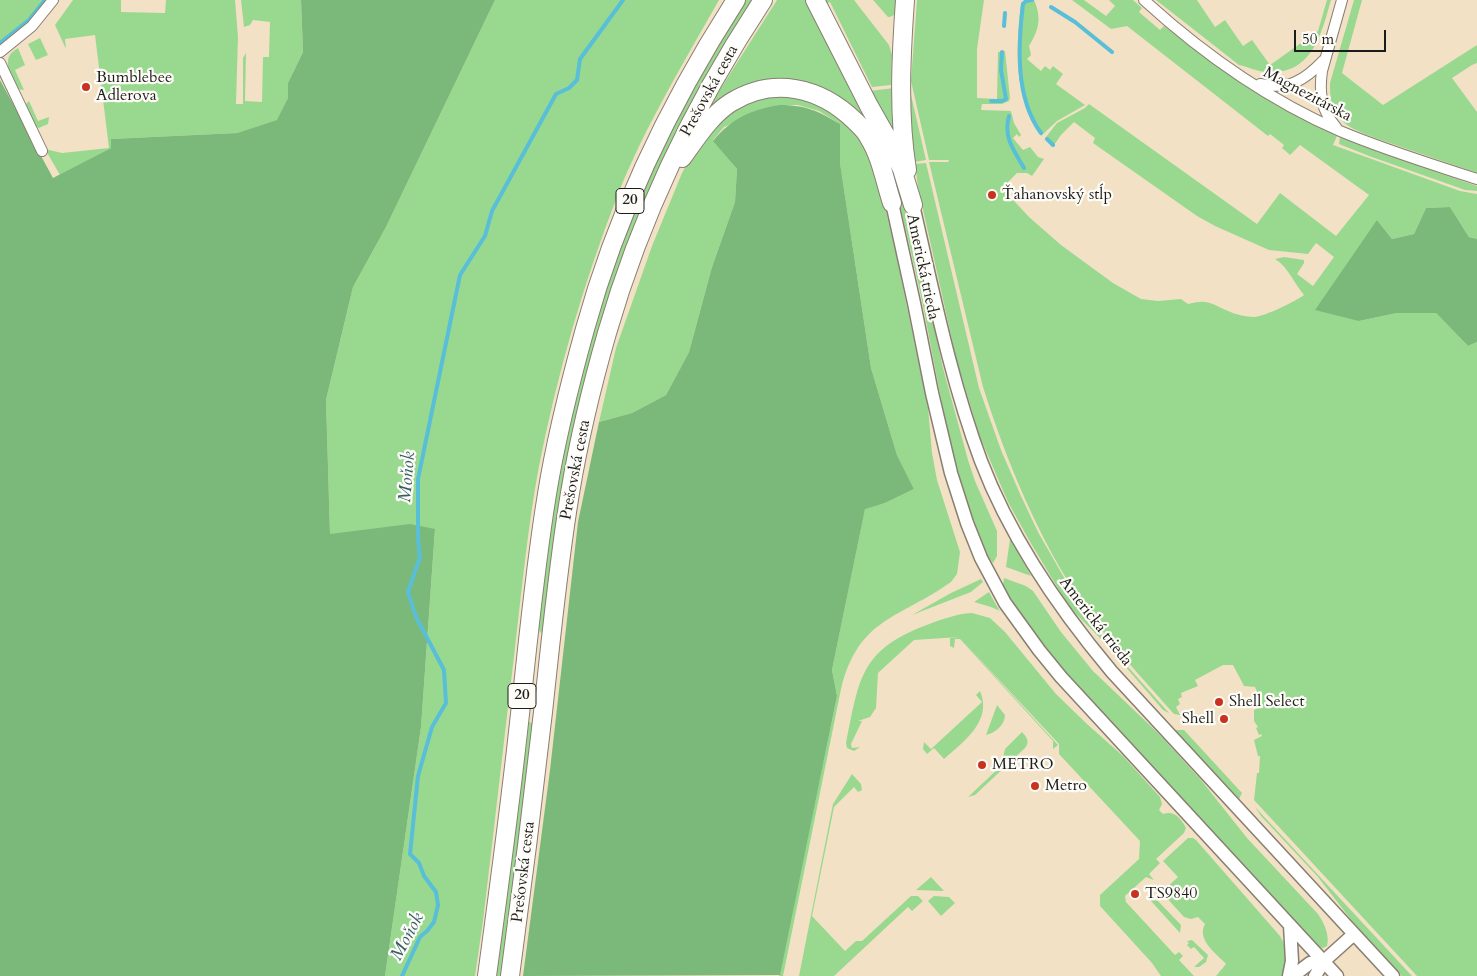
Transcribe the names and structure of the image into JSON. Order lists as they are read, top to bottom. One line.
{"streets":{"highway":["Prešovská cesta","20"],"street":["Magnezitárska","Americká trieda"]},"water":["Moňok"],"places":["Bumblebee Adlerova","Ťahanovský stĺp","Shell Select","Shell","METRO","Metro","TS9840"],"scale_bar":"50 m"}
